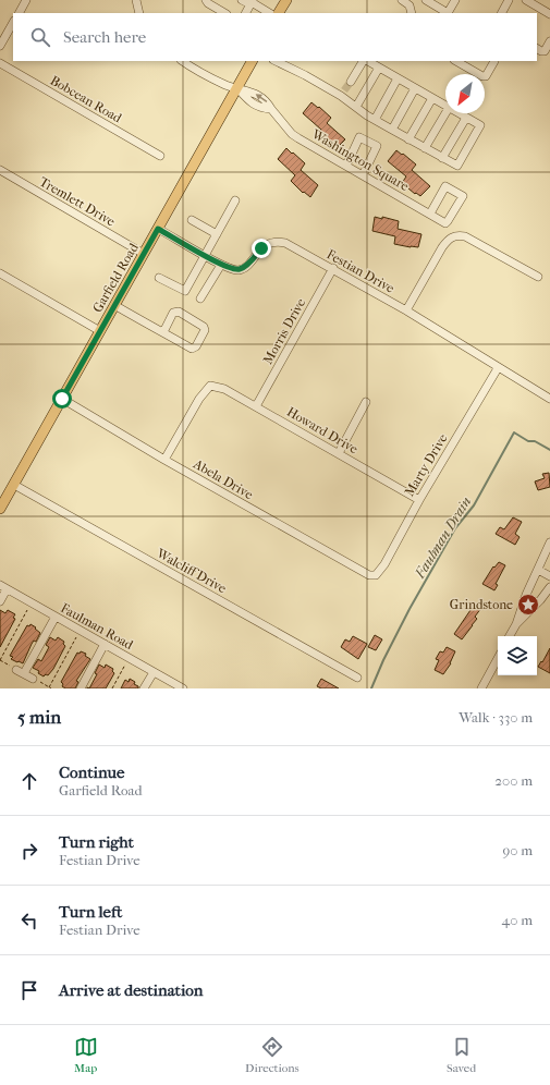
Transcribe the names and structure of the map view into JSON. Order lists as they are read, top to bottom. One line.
{"streets":{"main road":["Garfield Road"],"street":["Bobcean Road","Washington Square","Tremlett Drive","Festian Drive","Morris Drive","Howard Drive","Marty Drive","Abela Drive","Walcliff Drive","Faulman Road"]},"crossings":[["Washington Square","Garfield Road"],["Tremlett Drive","Garfield Road"],["Festian Drive","Garfield Road"],["Festian Drive","Morris Drive"],["Festian Drive","Marty Drive"],["Garfield Road","Abela Drive"],["Garfield Road","Walcliff Drive"],["Morris Drive","Howard Drive"],["Howard Drive","Marty Drive"],["Howard Drive","Abela Drive"],["Marty Drive","Abela Drive"]],"water":["Faulman Drain"],"places":{"place":["Grindstone"]},"north":"bottom left","page":{"search":"Search here","heading":["5 min","Walk · 330 m"],"list":[["Continue","Garfield Road","200 m"],["Turn right","Festian Drive","90 m"],["Turn left","Festian Drive","40 m"],"Arrive at destination"],"nav":["Map","Directions","Saved"]}}
